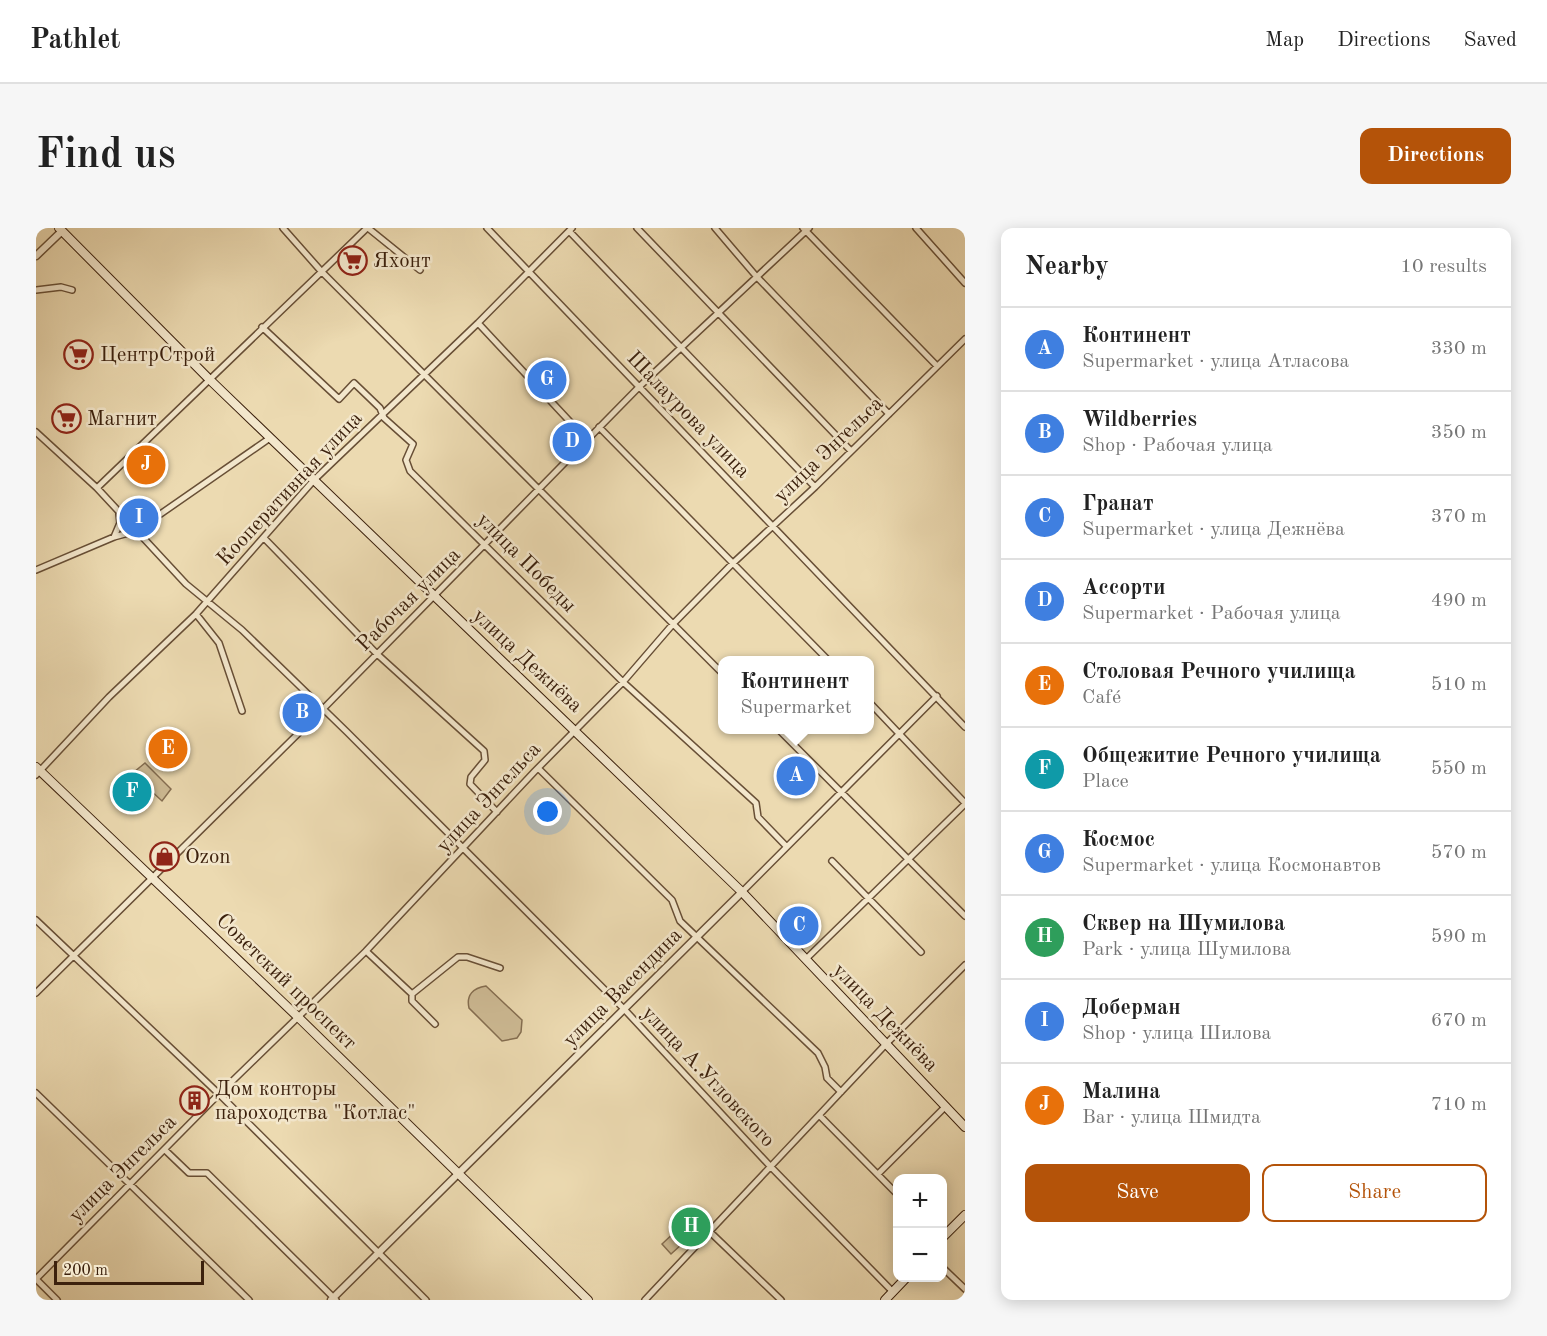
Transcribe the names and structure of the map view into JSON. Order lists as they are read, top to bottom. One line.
{"streets":{"main road":["улица Дежнёва","Советский проспект"],"street":["Шалаурова улица","улица Энгельса","Кооперативная улица","улица Победы","Рабочая улица","улица Васендина","улица А.Угловского"]},"crossings":[["Шалаурова улица","улица Энгельса"],["Шалаурова улица","Кооперативная улица"],["Шалаурова улица","Рабочая улица"],["Шалаурова улица","улица Васендина"],["улица Энгельса","улица Победы"],["улица Энгельса","улица Дежнёва"],["улица Энгельса","Советский проспект"],["улица Энгельса","улица А.Угловского"],["Кооперативная улица","улица Победы"],["Кооперативная улица","улица Дежнёва"],["Кооперативная улица","Советский проспект"],["Кооперативная улица","улица А.Угловского"],["улица Победы","Рабочая улица"],["улица Победы","улица Васендина"],["Рабочая улица","улица Дежнёва"],["Рабочая улица","Советский проспект"],["Рабочая улица","улица А.Угловского"],["улица Дежнёва","улица Васендина"],["Советский проспект","улица Васендина"],["улица Васендина","улица А.Угловского"]],"places":{"supermarket":["Яхонт","ЦентрСтрой","Магнит"],"shop":["Ozon"],"building":["Дом конторы пароходства \"Котлас\""]},"scale_bar":"200 m","page":{"header":"Pathlet","nav":["Map","Directions","Saved"],"buttons":["Directions",["Save","Share"]],"title":"Find us","heading":["Nearby","10 results"],"list":[{"mark":"A","name":"Континент","note":"Supermarket · улица Атласова","value":"330 m"},{"mark":"B","name":"Wildberries","note":"Shop · Рабочая улица","value":"350 m"},{"mark":"C","name":"Гранат","note":"Supermarket · улица Дежнёва","value":"370 m"},{"mark":"D","name":"Ассорти","note":"Supermarket · Рабочая улица","value":"490 m"},{"mark":"E","name":"Столовая Речного училища","note":"Café","value":"510 m"},{"mark":"F","name":"Общежитие Речного училища","note":"Place","value":"550 m"},{"mark":"G","name":"Космос","note":"Supermarket · улица Космонавтов","value":"570 m"},{"mark":"H","name":"Сквер на Шумилова","note":"Park · улица Шумилова","value":"590 m"},{"mark":"I","name":"Доберман","note":"Shop · улица Шилова","value":"670 m"},{"mark":"J","name":"Малина","note":"Bar · улица Шмидта","value":"710 m"}],"pins":["G","D","J","I","B","E","A","F","C","H"],"popup":["Континент","Supermarket"],"map_buttons":["+","−"],"scale":"200 m"}}
